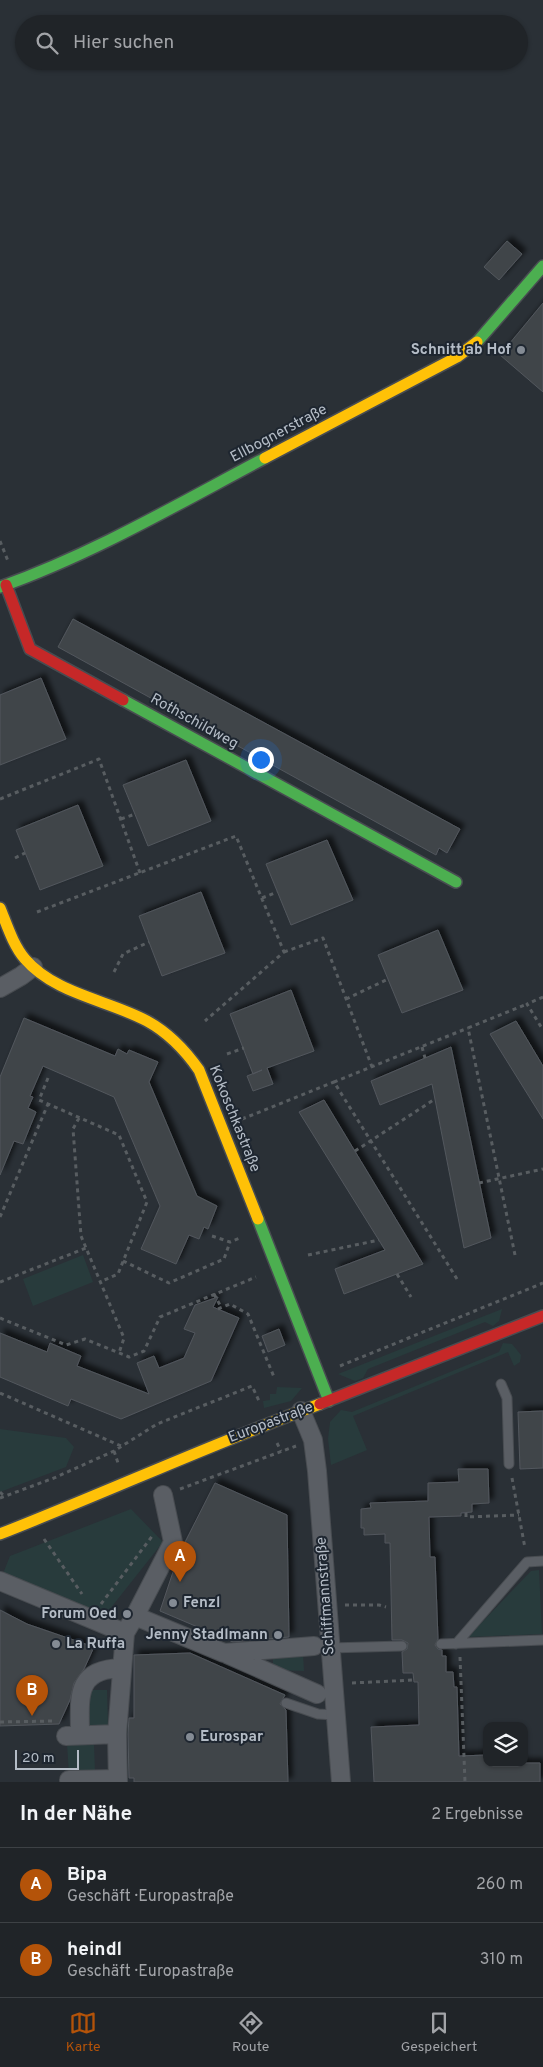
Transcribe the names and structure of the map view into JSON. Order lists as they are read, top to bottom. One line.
{"streets":{"street":["Ellbognerstraße","Rothschildweg","Kokoschkastraße","Europastraße","Schiffmannstraße"]},"crossings":[["Ellbognerstraße","Rothschildweg"],["Kokoschkastraße","Europastraße"],["Europastraße","Schiffmannstraße"]],"places":["Schnitt ab Hof","Fenzl","Forum Oed","Jenny Stadlmann","La Ruffa","Eurospar"],"scale_bar":"20 m","page":{"search":"Hier suchen","pins":["A","B"],"scale":"20 m","heading":["In der Nähe","2 Ergebnisse"],"list":[{"mark":"A","name":"Bipa","note":"Geschäft · Europastraße","value":"260 m"},{"mark":"B","name":"heindl","note":"Geschäft · Europastraße","value":"310 m"}],"nav":["Karte","Route","Gespeichert"]}}
